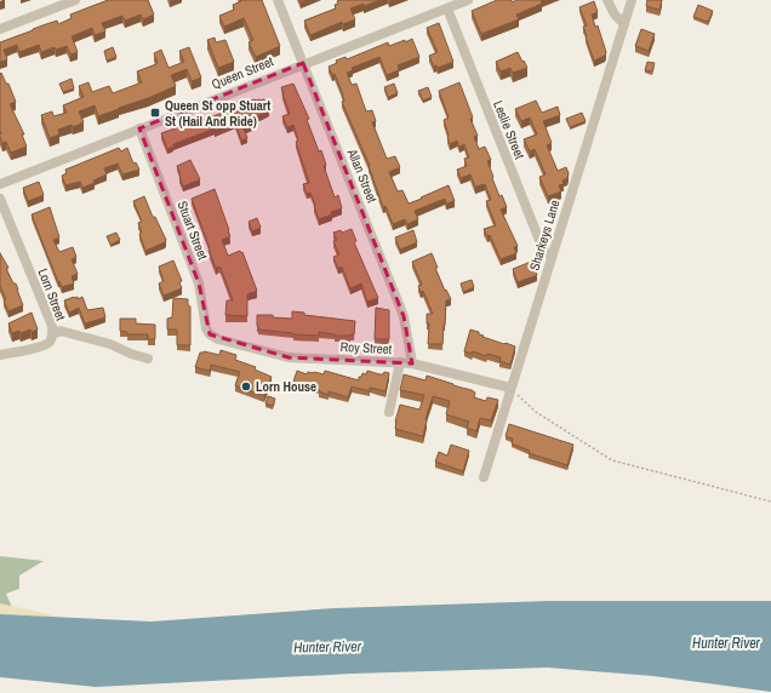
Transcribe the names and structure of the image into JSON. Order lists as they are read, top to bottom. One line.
{"streets":{"street":["Queen Street","Leslie Street","Allan Street","Stuart Street","Sharkeys Lane","Lorn Street","Roy Street"]},"crossings":[["Queen Street","Leslie Street"],["Queen Street","Allan Street"],["Queen Street","Stuart Street"],["Leslie Street","Sharkeys Lane"],["Allan Street","Roy Street"],["Stuart Street","Roy Street"],["Sharkeys Lane","Roy Street"]],"water":["Hunter River"],"places":{"transit":["Queen St opp Stuart St (Hail And Ride)"],"other":["Lorn House"]}}
